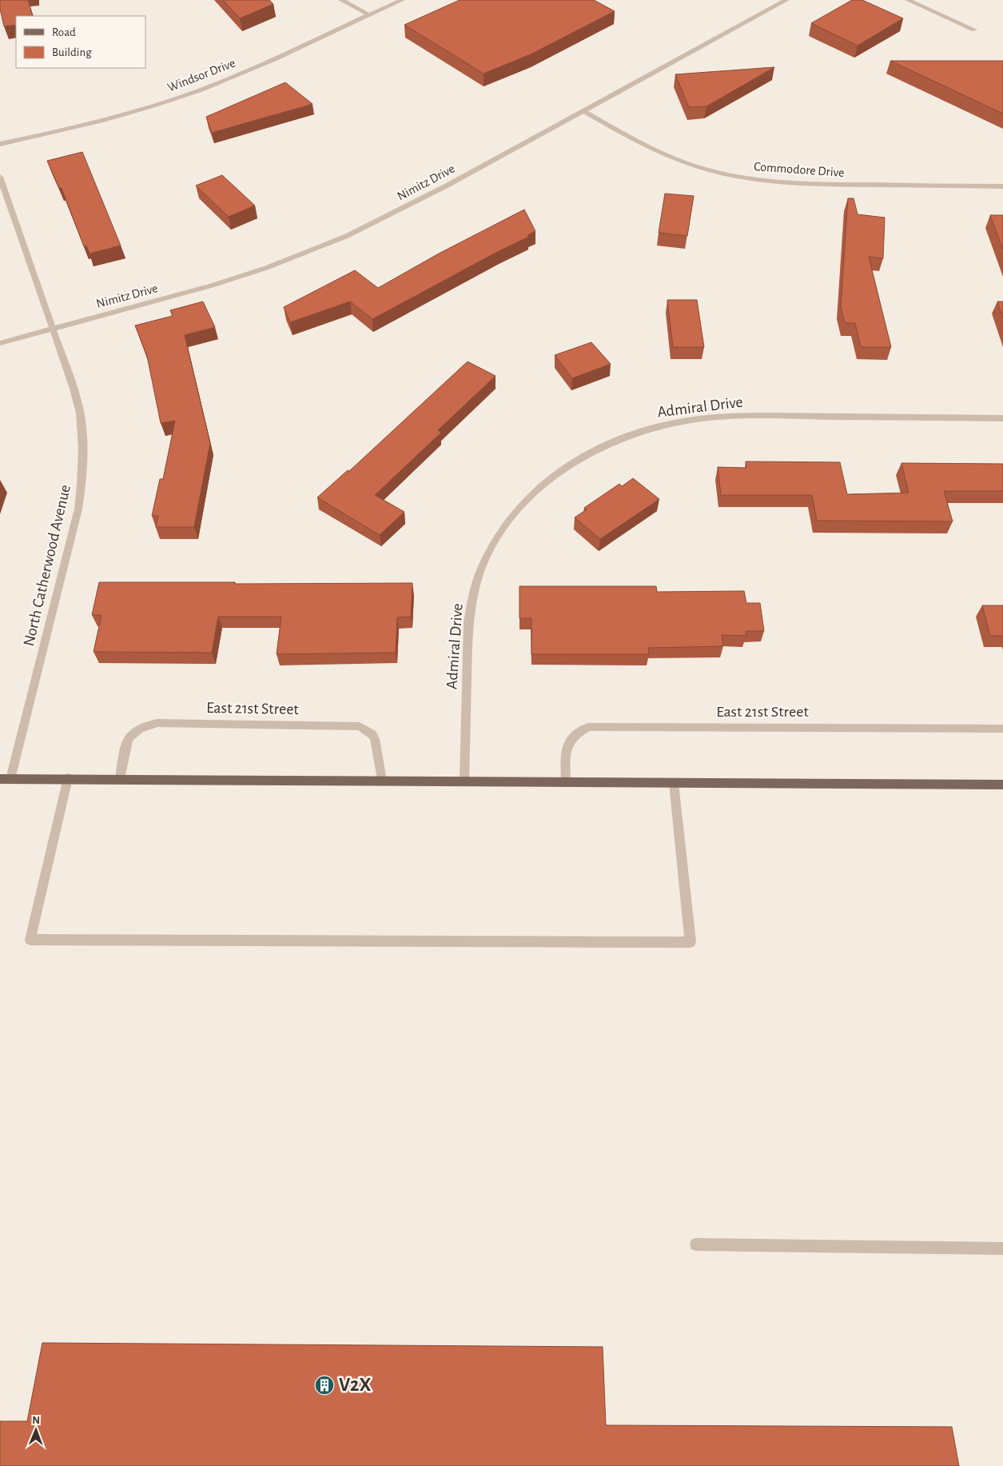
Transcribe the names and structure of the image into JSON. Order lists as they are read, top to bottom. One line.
{"streets":{"street":["Windsor Drive","Commodore Drive","Nimitz Drive","Admiral Drive","North Catherwood Avenue","East 21st Street"]},"crossings":[["Commodore Drive","Nimitz Drive"],["Nimitz Drive","North Catherwood Avenue"]],"places":{"building":["V2X"]},"legend":["Road","Building"],"north":"top"}
